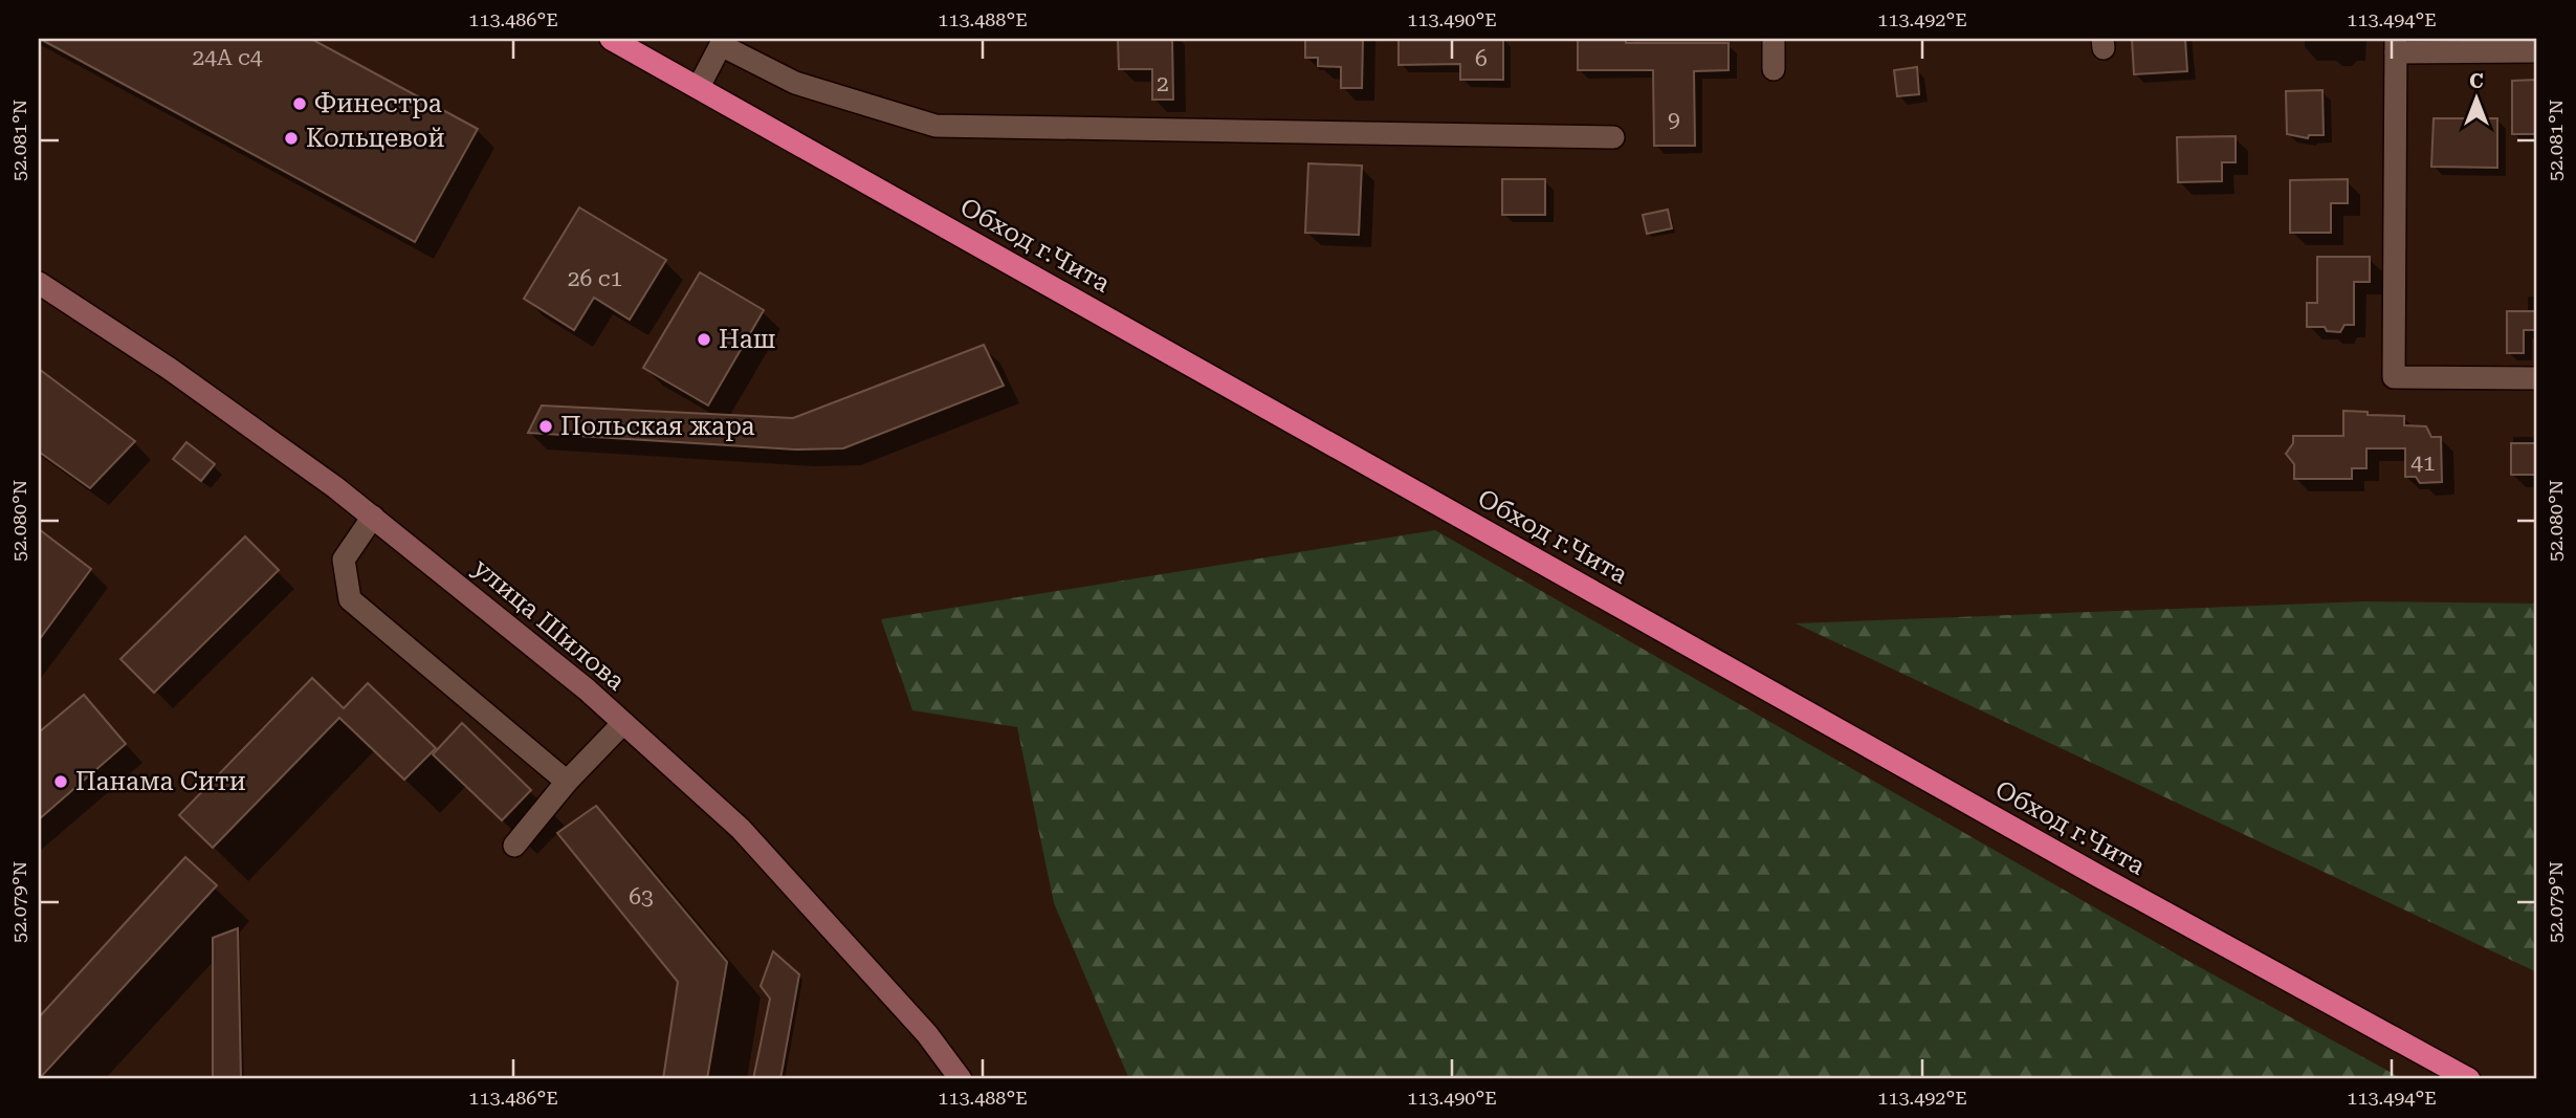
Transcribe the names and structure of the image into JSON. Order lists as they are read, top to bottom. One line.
{"streets":{"highway":["Обход г.Чита"],"main road":["улица Шилова"]},"places":["Финестра","Кольцевой","Наш","Польская жара","Панама Сити"],"house_numbers":["24А с4","6","2","9","26 с1","41","63"],"north":"top","coordinates":["113.486°E","113.488°E","113.490°E","113.492°E","113.494°E","52.081°N","52.080°N","52.079°N"]}
